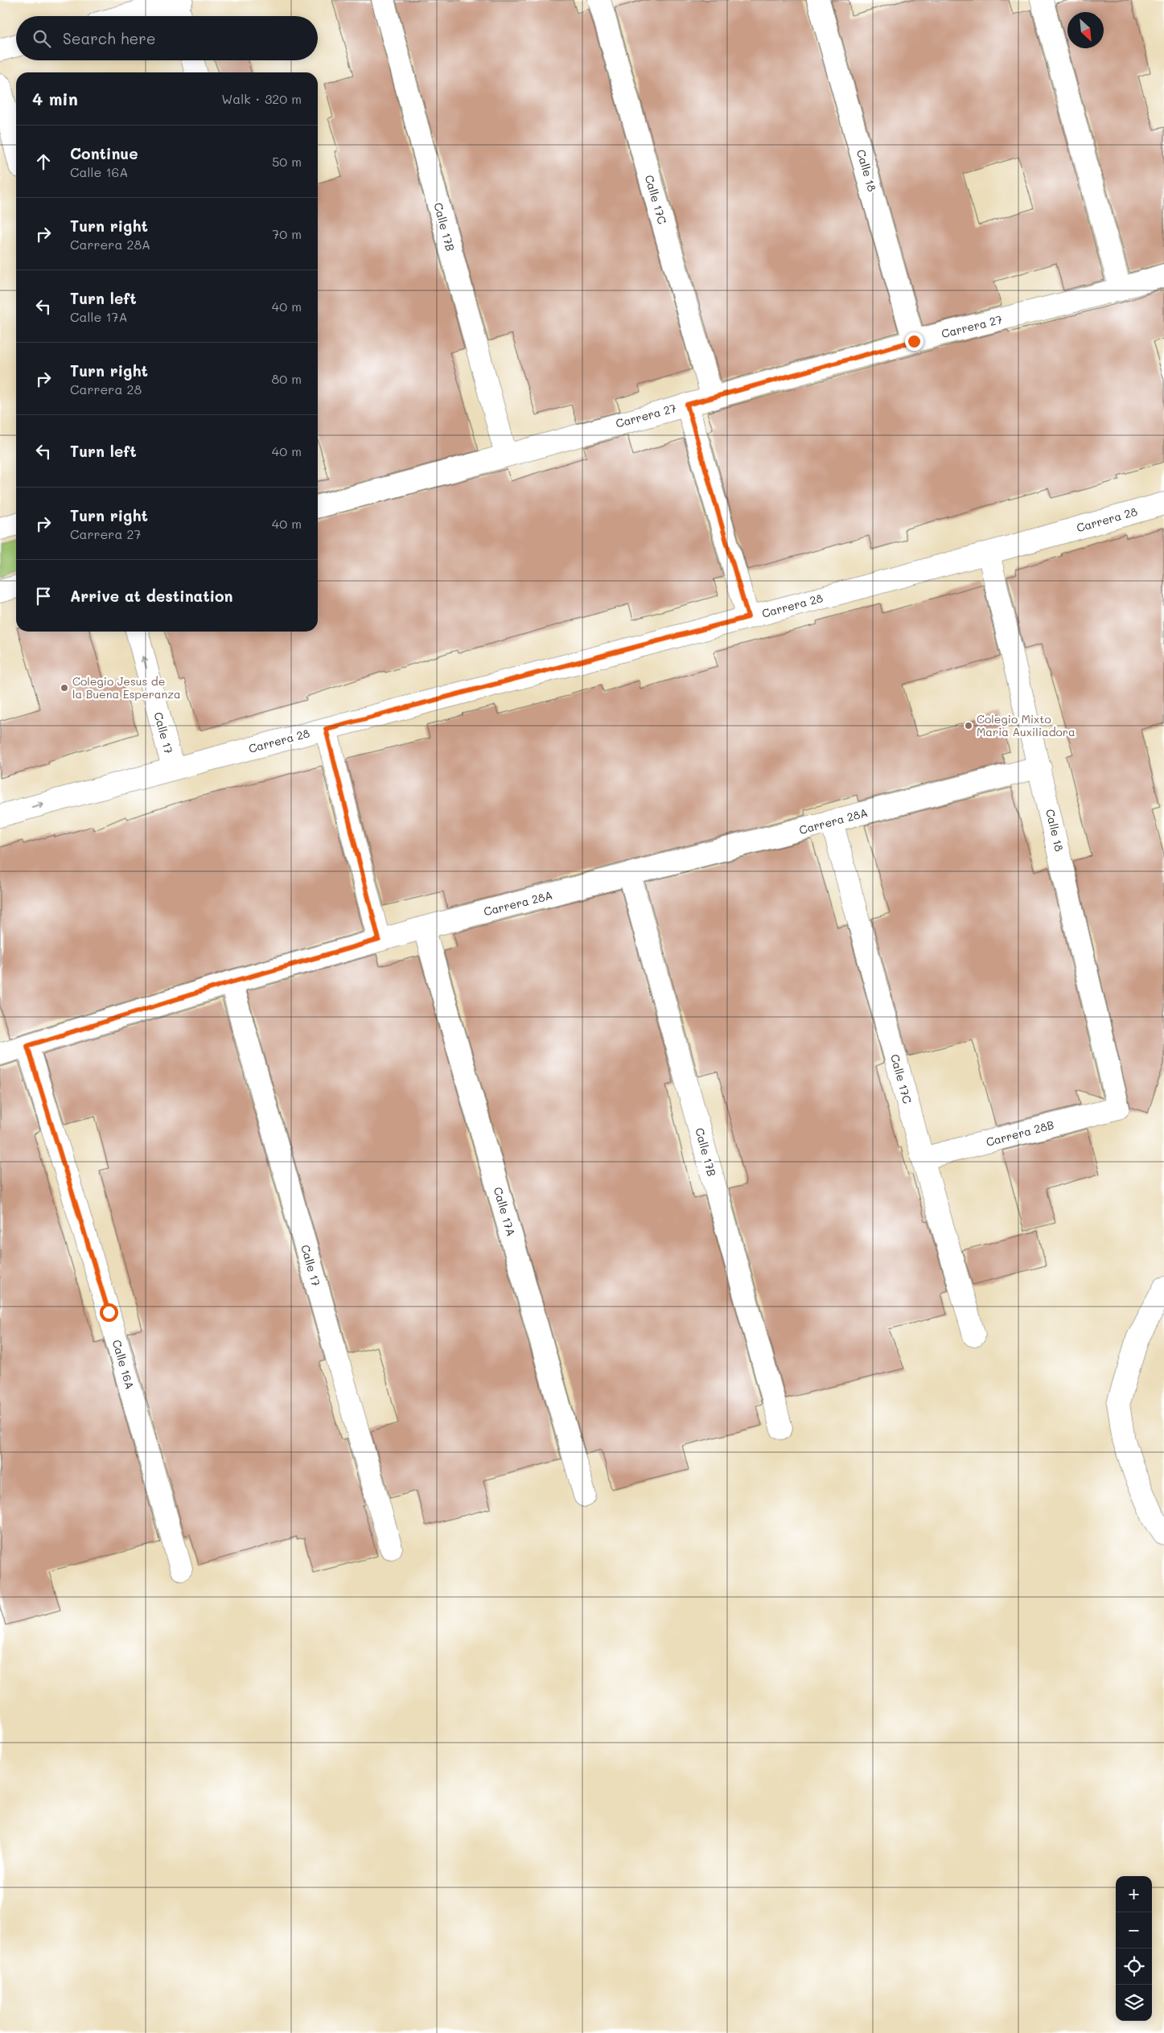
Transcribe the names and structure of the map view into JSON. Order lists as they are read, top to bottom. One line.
{"streets":{"street":["Calle 18","Calle 17C","Calle 17B","Carrera 27","Carrera 28","Calle 17","Carrera 28A","Carrera 28B","Calle 17A","Calle 16A"]},"crossings":[["Calle 18","Carrera 27"],["Calle 18","Carrera 28"],["Calle 18","Carrera 28A"],["Calle 18","Carrera 28B"],["Calle 17C","Carrera 27"],["Calle 17C","Carrera 28A"],["Calle 17C","Carrera 28B"],["Calle 17B","Carrera 27"],["Calle 17B","Carrera 28A"],["Carrera 28","Calle 17"],["Calle 17","Carrera 28A"],["Carrera 28A","Calle 17A"],["Carrera 28A","Calle 16A"]],"places":["Colegio Jesus de la Buena Esperanza","Colegio Mixto Maria Auxiliadora"],"north":"bottom right","page":{"search":"Search here","heading":["4 min","Walk · 320 m"],"list":[["Continue","Calle 16A","50 m"],["Turn right","Carrera 28A","70 m"],["Turn left","Calle 17A","40 m"],["Turn right","Carrera 28","80 m"],["Turn left","40 m"],["Turn right","Carrera 27","40 m"],"Arrive at destination"],"map_buttons":["+","−"]}}
